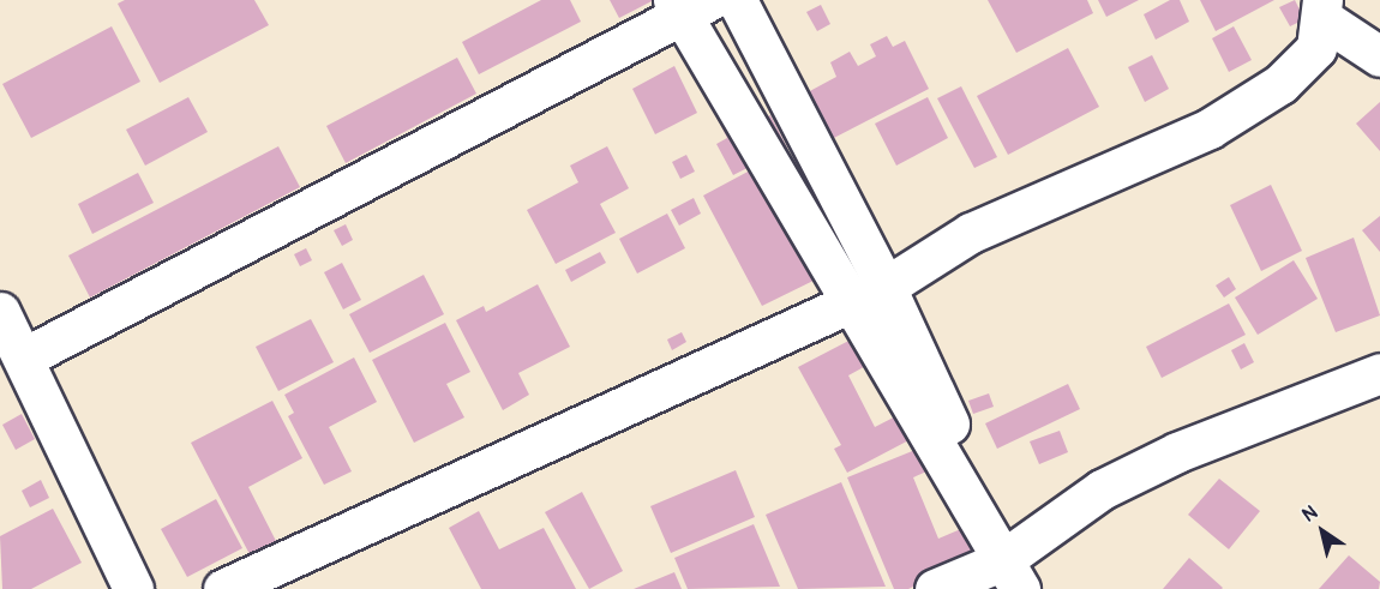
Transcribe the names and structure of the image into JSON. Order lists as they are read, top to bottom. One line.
{"north":"top left"}
